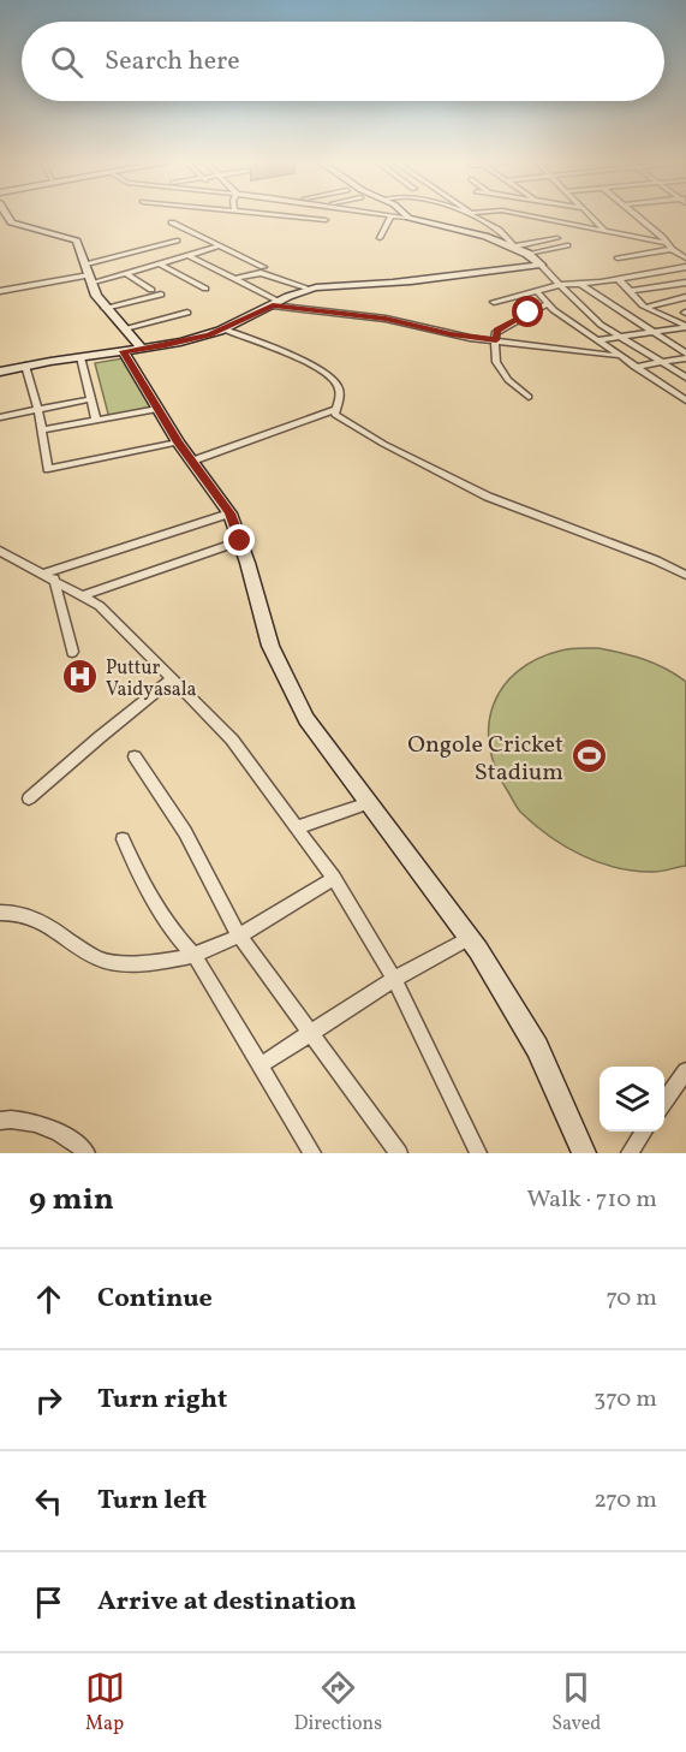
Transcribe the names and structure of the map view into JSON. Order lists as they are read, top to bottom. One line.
{"places":{"hospital":["Puttur Vaidyasala"],"sports":["Ongole Cricket Stadium"]},"page":{"search":"Search here","heading":["9 min","Walk · 710 m"],"list":[["Continue","70 m"],["Turn right","370 m"],["Turn left","270 m"],"Arrive at destination"],"nav":["Map","Directions","Saved"]}}
